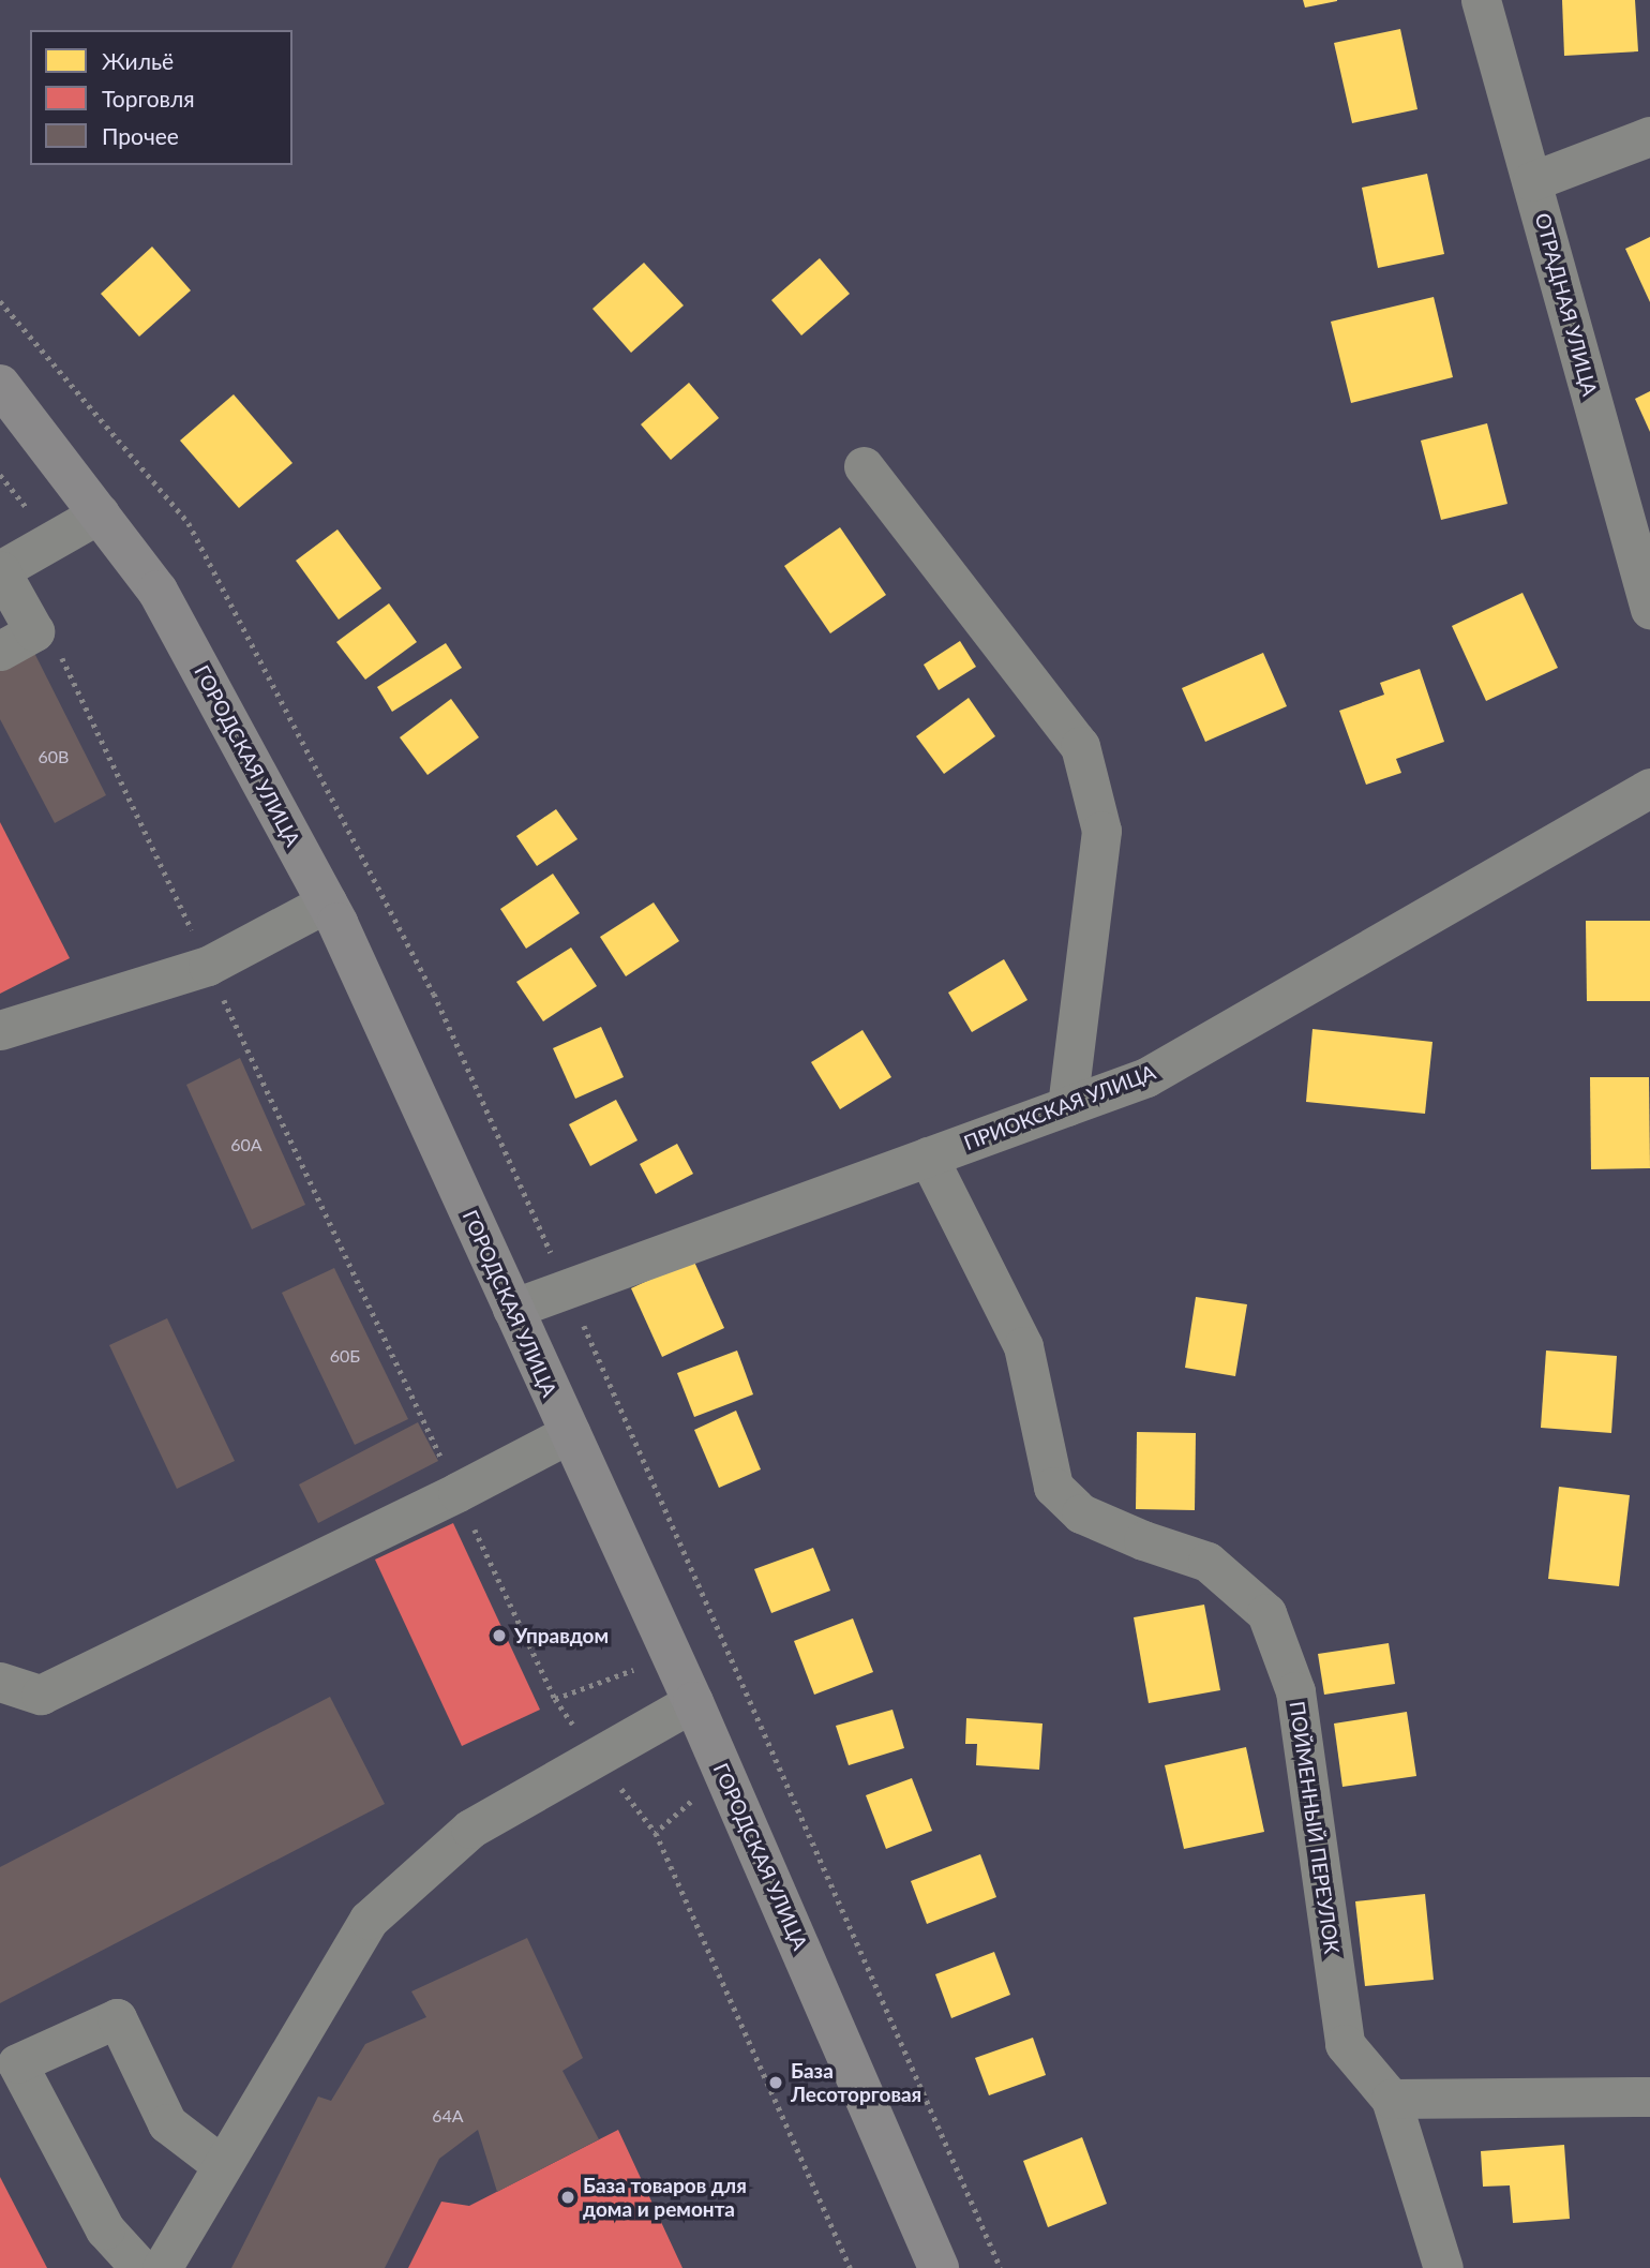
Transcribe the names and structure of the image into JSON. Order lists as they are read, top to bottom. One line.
{"streets":{"main road":["ГОРОДСКАЯ УЛИЦА"],"street":["ОТРАДНАЯ УЛИЦА","ПРИОКСКАЯ УЛИЦА","ПОЙМЕННЫЙ ПЕРЕУЛОК"]},"crossings":[["ГОРОДСКАЯ УЛИЦА","ПРИОКСКАЯ УЛИЦА"],["ПРИОКСКАЯ УЛИЦА","ПОЙМЕННЫЙ ПЕРЕУЛОК"]],"places":["Управдом","База Лесоторговая","База товаров для дома и ремонта"],"house_numbers":["60В","60А","60Б","64А"],"legend":["Жильё","Торговля","Прочее"]}
